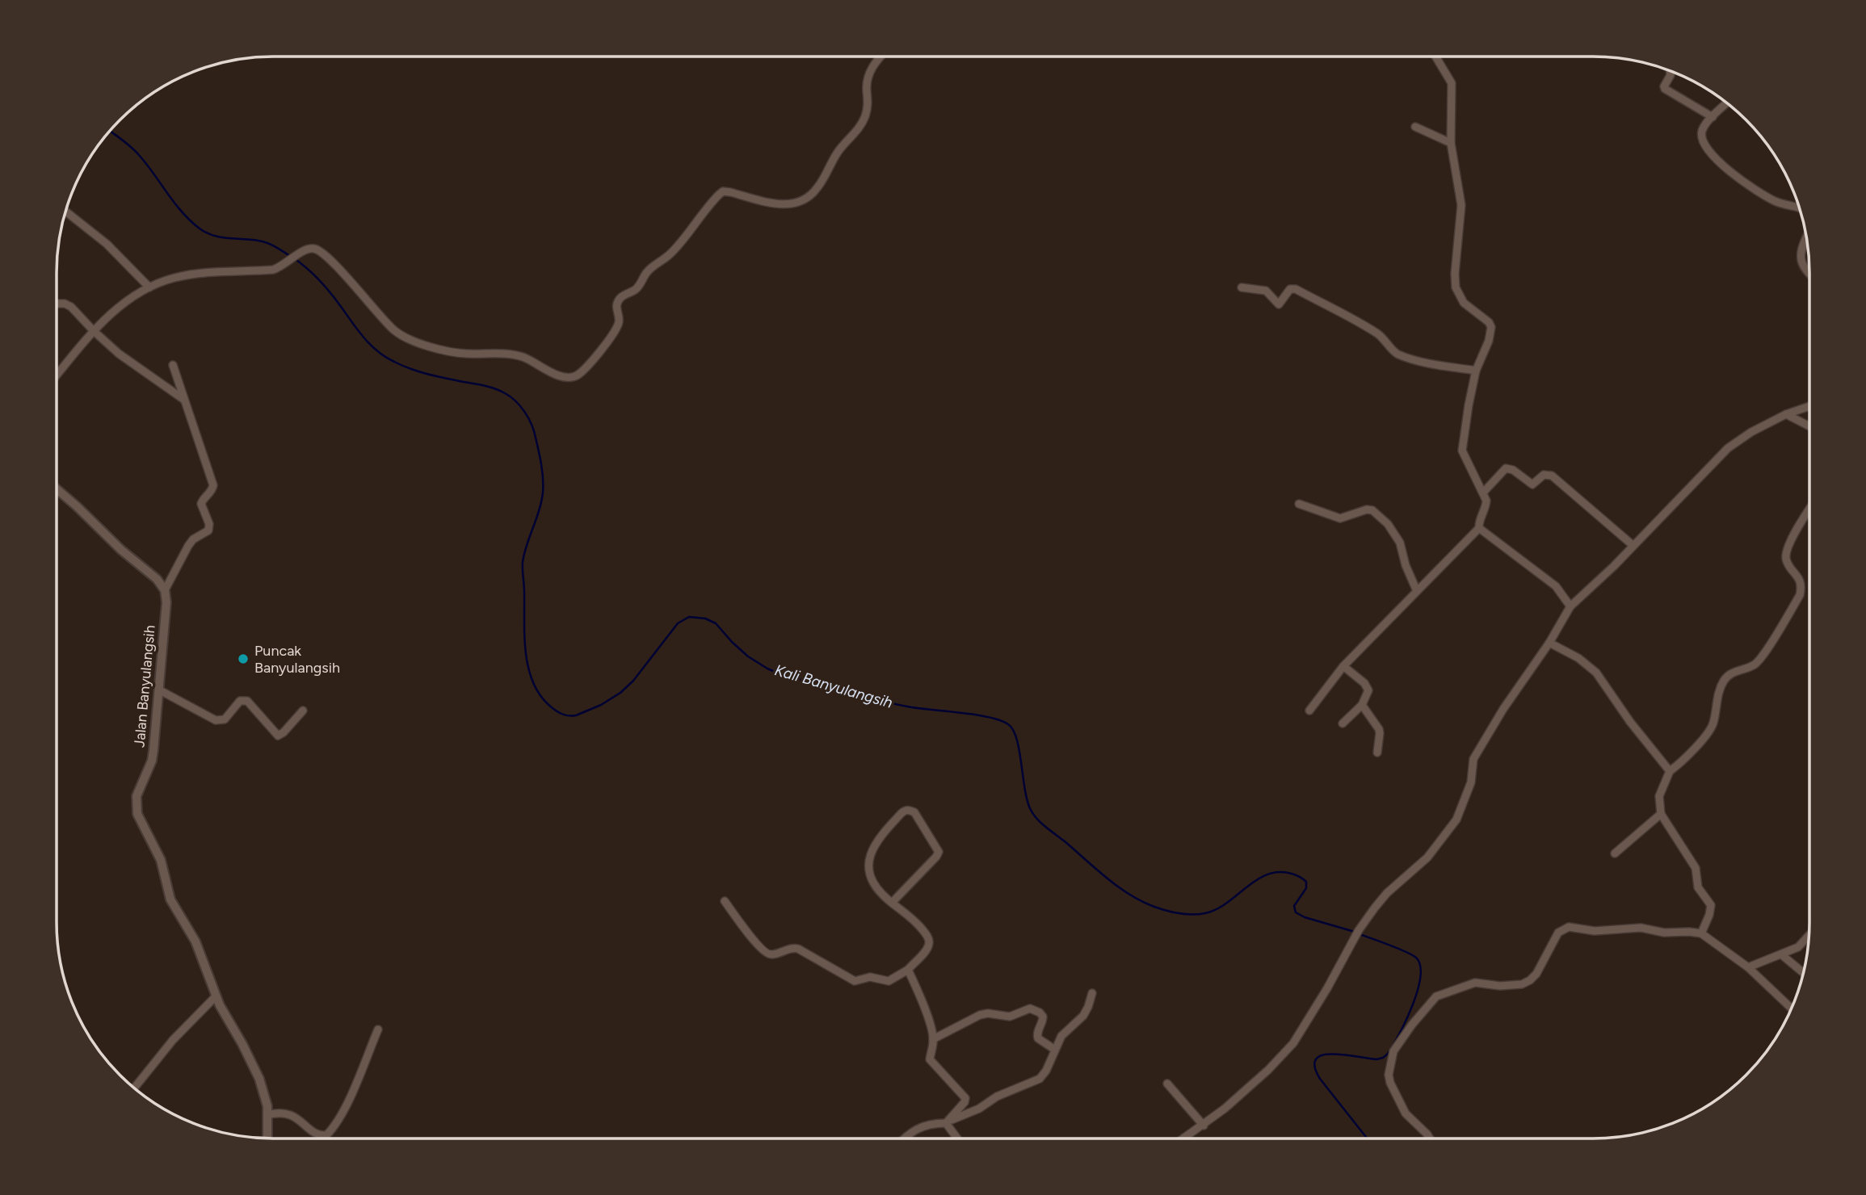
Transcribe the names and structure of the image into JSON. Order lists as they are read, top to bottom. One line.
{"streets":{"street":["Jalan Banyulangsih"]},"water":["Kali Banyulangsih"],"places":["Puncak Banyulangsih"]}
